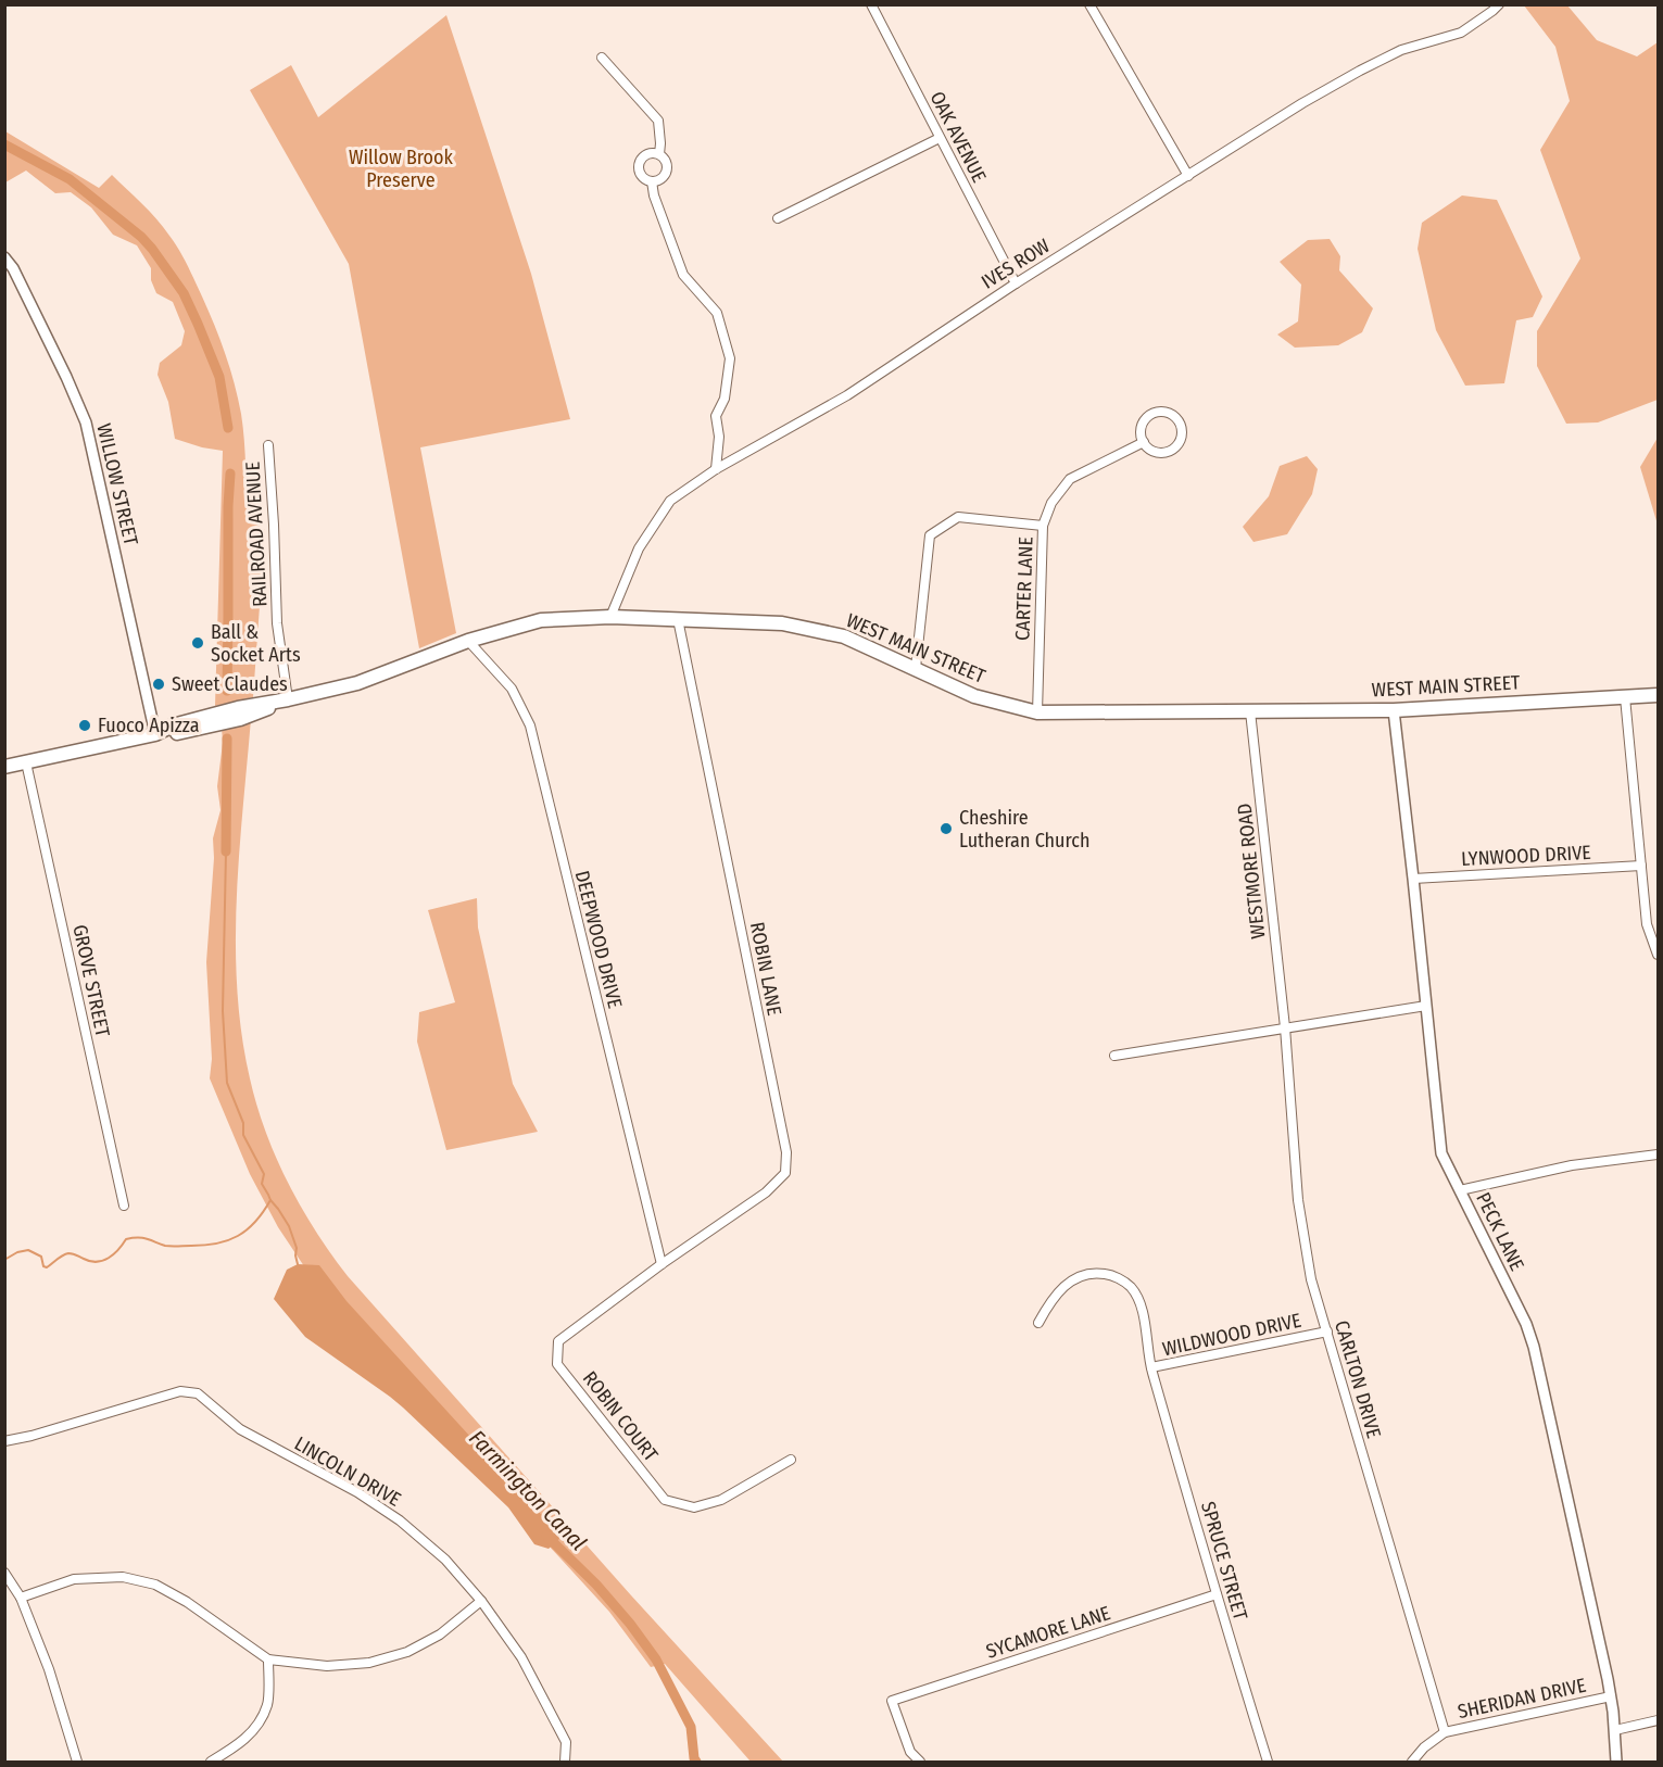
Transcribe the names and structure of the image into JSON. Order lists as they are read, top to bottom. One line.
{"streets":{"main road":["WEST MAIN STREET"],"street":["OAK AVENUE","IVES ROW","WILLOW STREET","RAILROAD AVENUE","CARTER LANE","LYNWOOD DRIVE","WESTMORE ROAD","DEEPWOOD DRIVE","ROBIN LANE","GROVE STREET","PECK LANE","WILDWOOD DRIVE","CARLTON DRIVE","ROBIN COURT","LINCOLN DRIVE","SPRUCE STREET","SYCAMORE LANE","SHERIDAN DRIVE"]},"crossings":[["OAK AVENUE","IVES ROW"],["IVES ROW","WEST MAIN STREET"],["WILLOW STREET","WEST MAIN STREET"],["RAILROAD AVENUE","WEST MAIN STREET"],["CARTER LANE","WEST MAIN STREET"],["WEST MAIN STREET","WESTMORE ROAD"],["WEST MAIN STREET","DEEPWOOD DRIVE"],["WEST MAIN STREET","ROBIN LANE"],["WEST MAIN STREET","GROVE STREET"],["WEST MAIN STREET","PECK LANE"],["LYNWOOD DRIVE","PECK LANE"],["WESTMORE ROAD","CARLTON DRIVE"],["DEEPWOOD DRIVE","ROBIN LANE"],["DEEPWOOD DRIVE","ROBIN COURT"],["ROBIN LANE","ROBIN COURT"],["PECK LANE","SHERIDAN DRIVE"],["WILDWOOD DRIVE","CARLTON DRIVE"],["WILDWOOD DRIVE","SPRUCE STREET"],["CARLTON DRIVE","SHERIDAN DRIVE"],["SPRUCE STREET","SYCAMORE LANE"]],"water":["Farmington Canal"],"parks":["Willow Brook Preserve"],"places":["Ball & Socket Arts","Sweet Claudes","Fuoco Apizza","Cheshire Lutheran Church"]}
